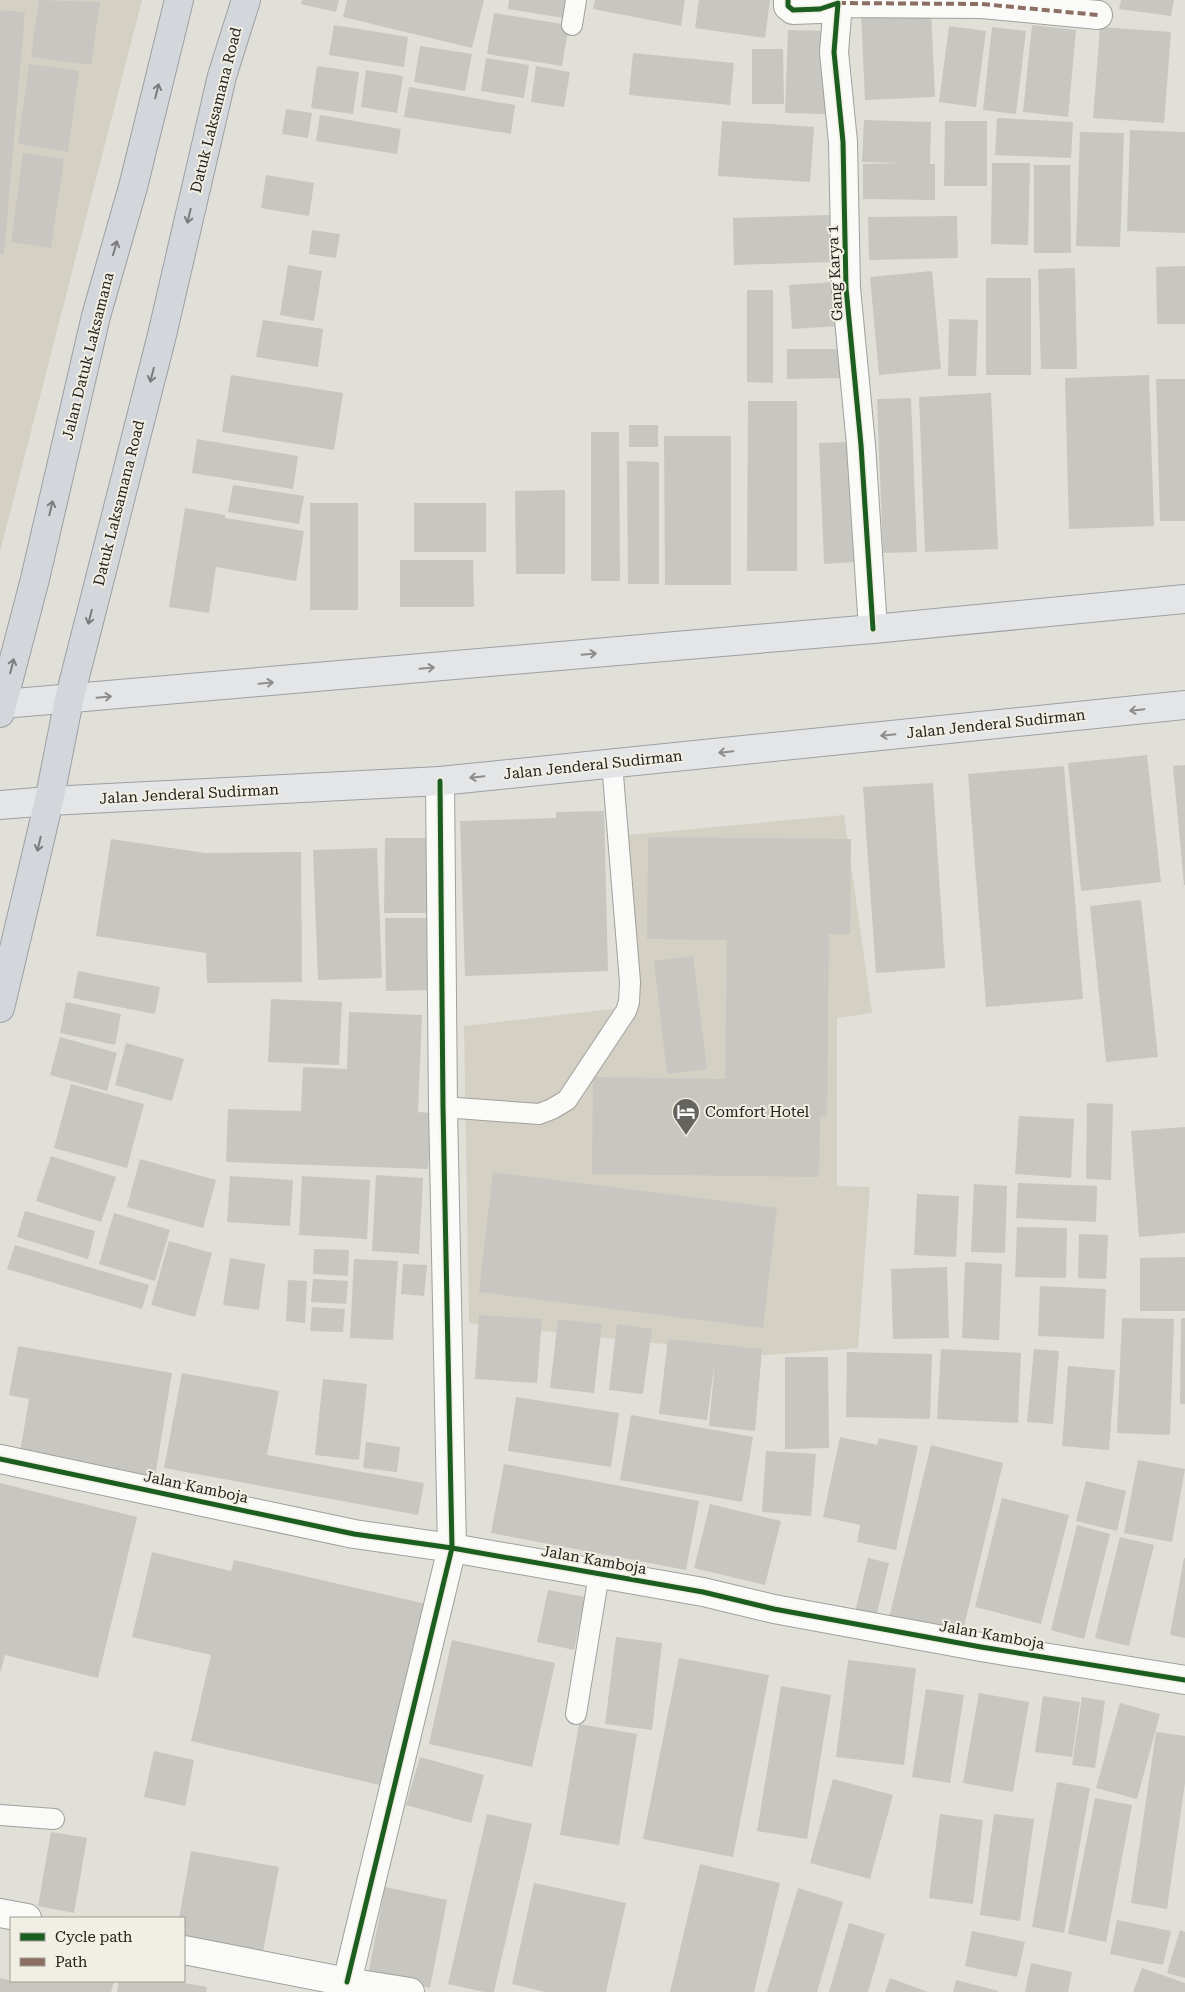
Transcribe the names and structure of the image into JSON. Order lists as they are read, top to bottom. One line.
{"streets":{"highway":["Datuk Laksamana Road","Jalan Datuk Laksamana"],"main road":["Jalan Jenderal Sudirman"],"street":["Gang Karya 1","Jalan Kamboja"]},"crossings":[["Datuk Laksamana Road","Jalan Jenderal Sudirman"]],"one_way":["Datuk Laksamana Road","Jalan Datuk Laksamana"],"places":{"hotel":["Comfort Hotel"]},"legend":["Cycle path","Path"]}
